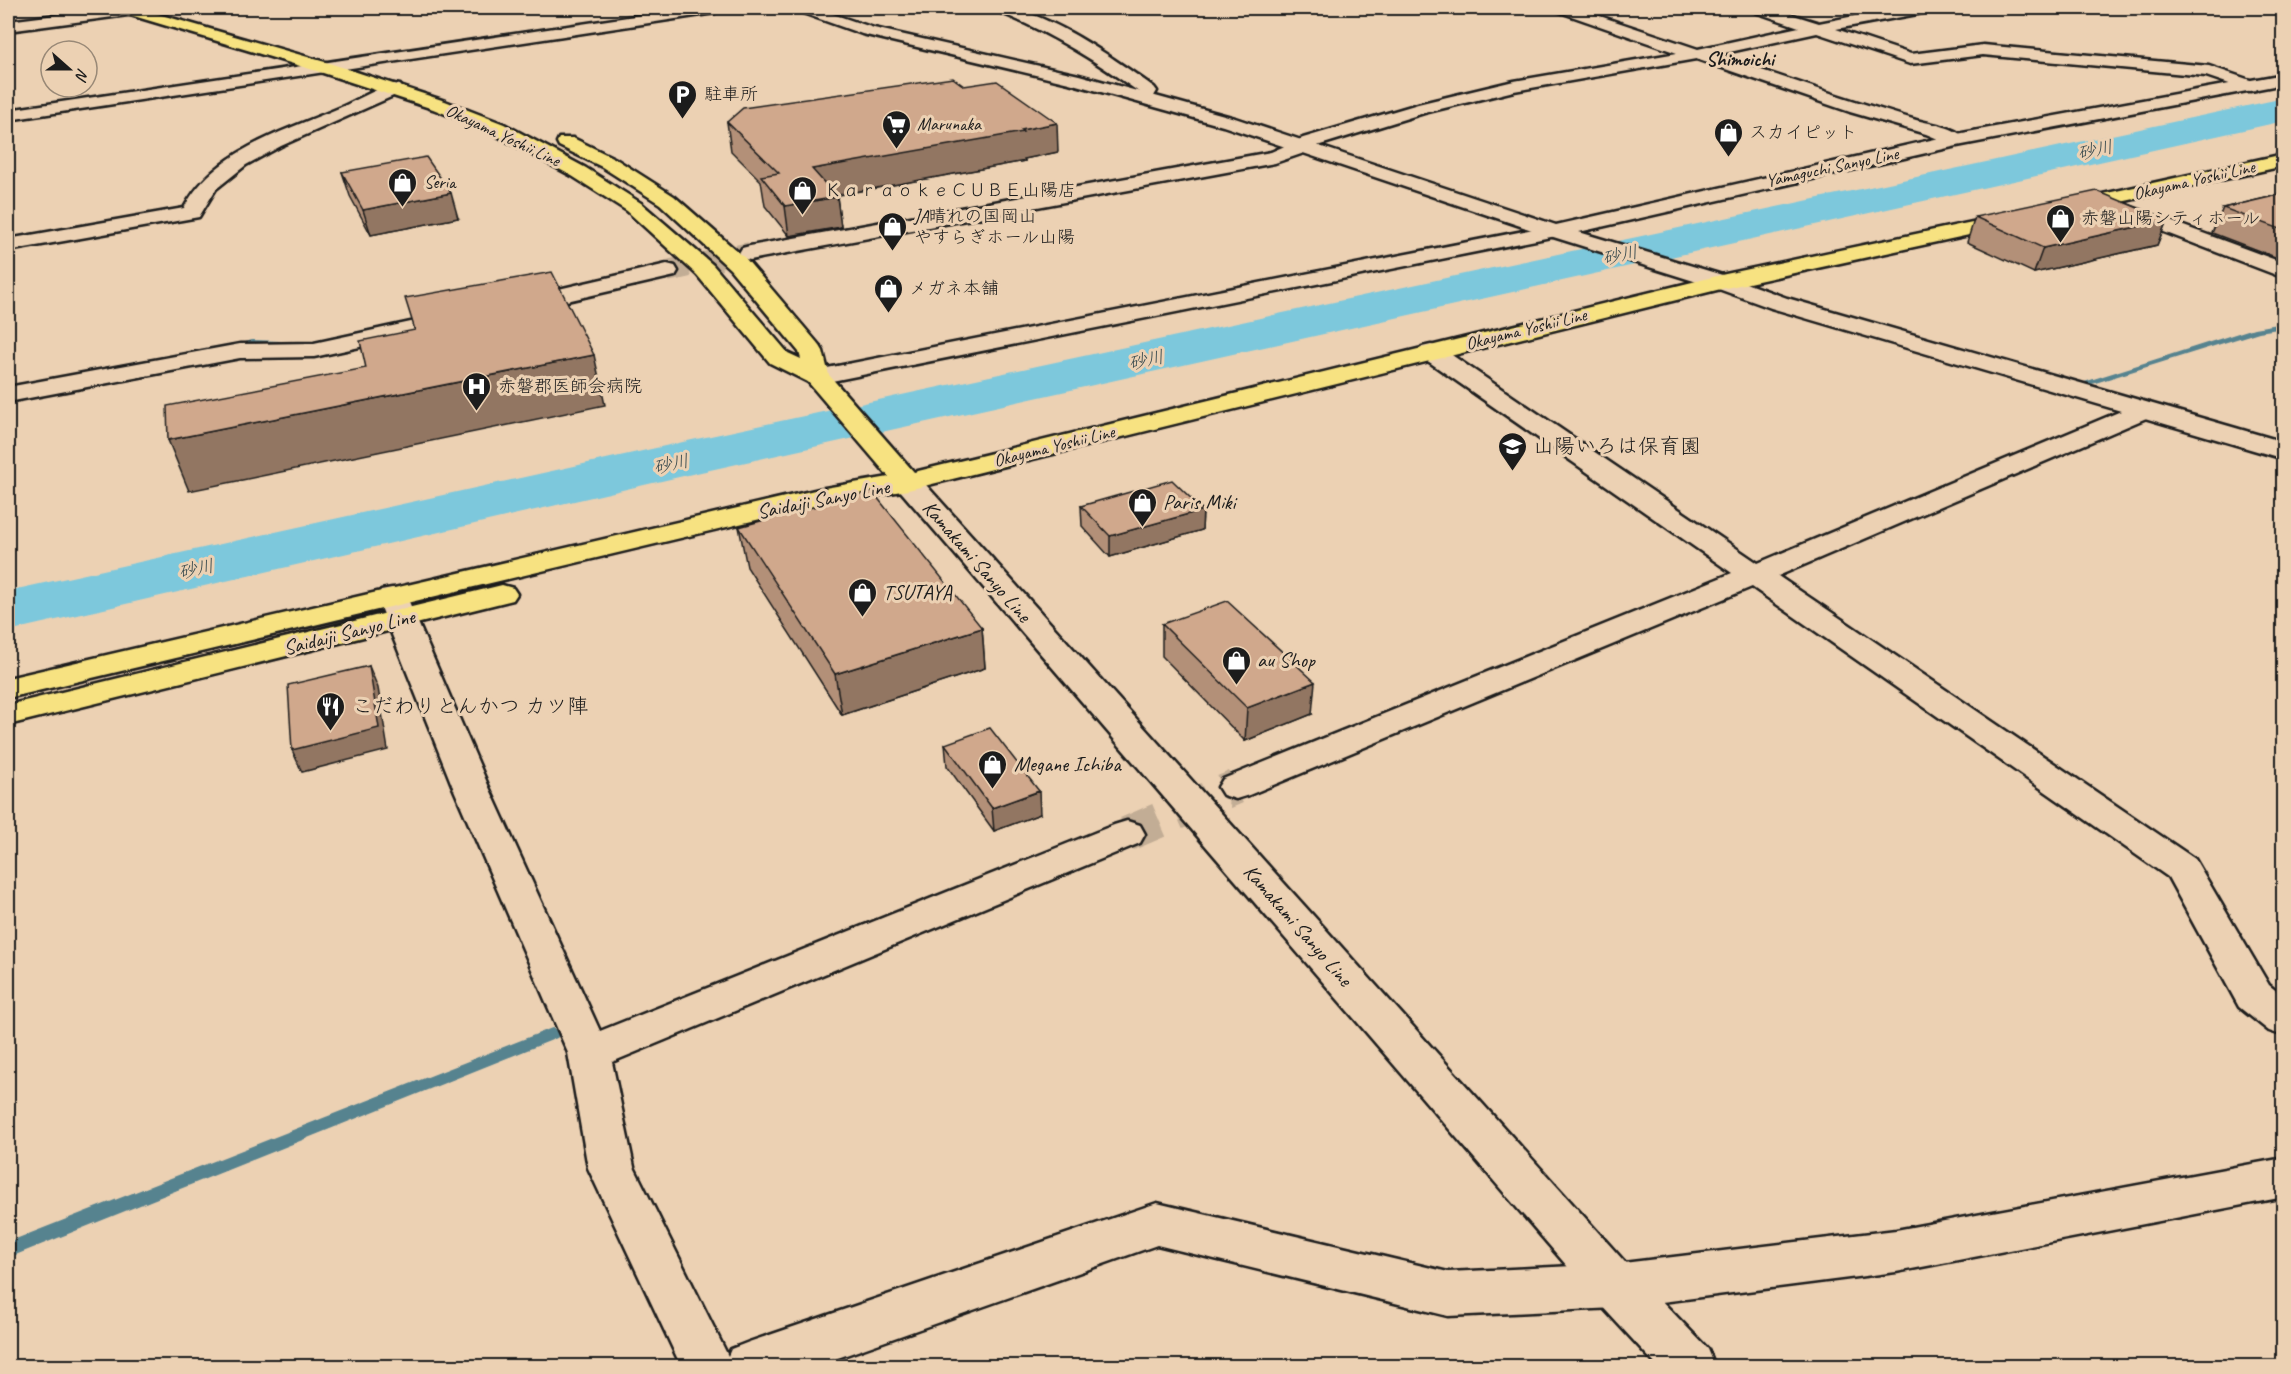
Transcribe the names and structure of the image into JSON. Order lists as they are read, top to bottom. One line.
{"streets":{"main road":["Okayama Yoshii Line","Saidaiji Sanyo Line"],"street":["Yamaguchi Sanyo Line","Kamakami Sanyo Line"]},"crossings":[["Okayama Yoshii Line","Yamaguchi Sanyo Line"],["Okayama Yoshii Line","Saidaiji Sanyo Line"],["Okayama Yoshii Line","Kamakami Sanyo Line"],["Saidaiji Sanyo Line","Kamakami Sanyo Line"]],"districts":["Shimoichi"],"water":["砂川"],"places":{"parking":["駐車所"],"supermarket":["Marunaka"],"shop":["スカイピット","Seria","ＫａｒａｏｋｅＣＵＢＥ山陽店","赤磐山陽シティホール","JA晴れの国岡山 やすらぎホール山陽","メガネ本舗","Paris Miki","TSUTAYA","au Shop","Megane Ichiba"],"hospital":["赤磐郡医師会病院"],"school or university":["山陽いろは保育園"],"restaurant":["こだわりとんかつ カツ陣"]},"north":"right"}
